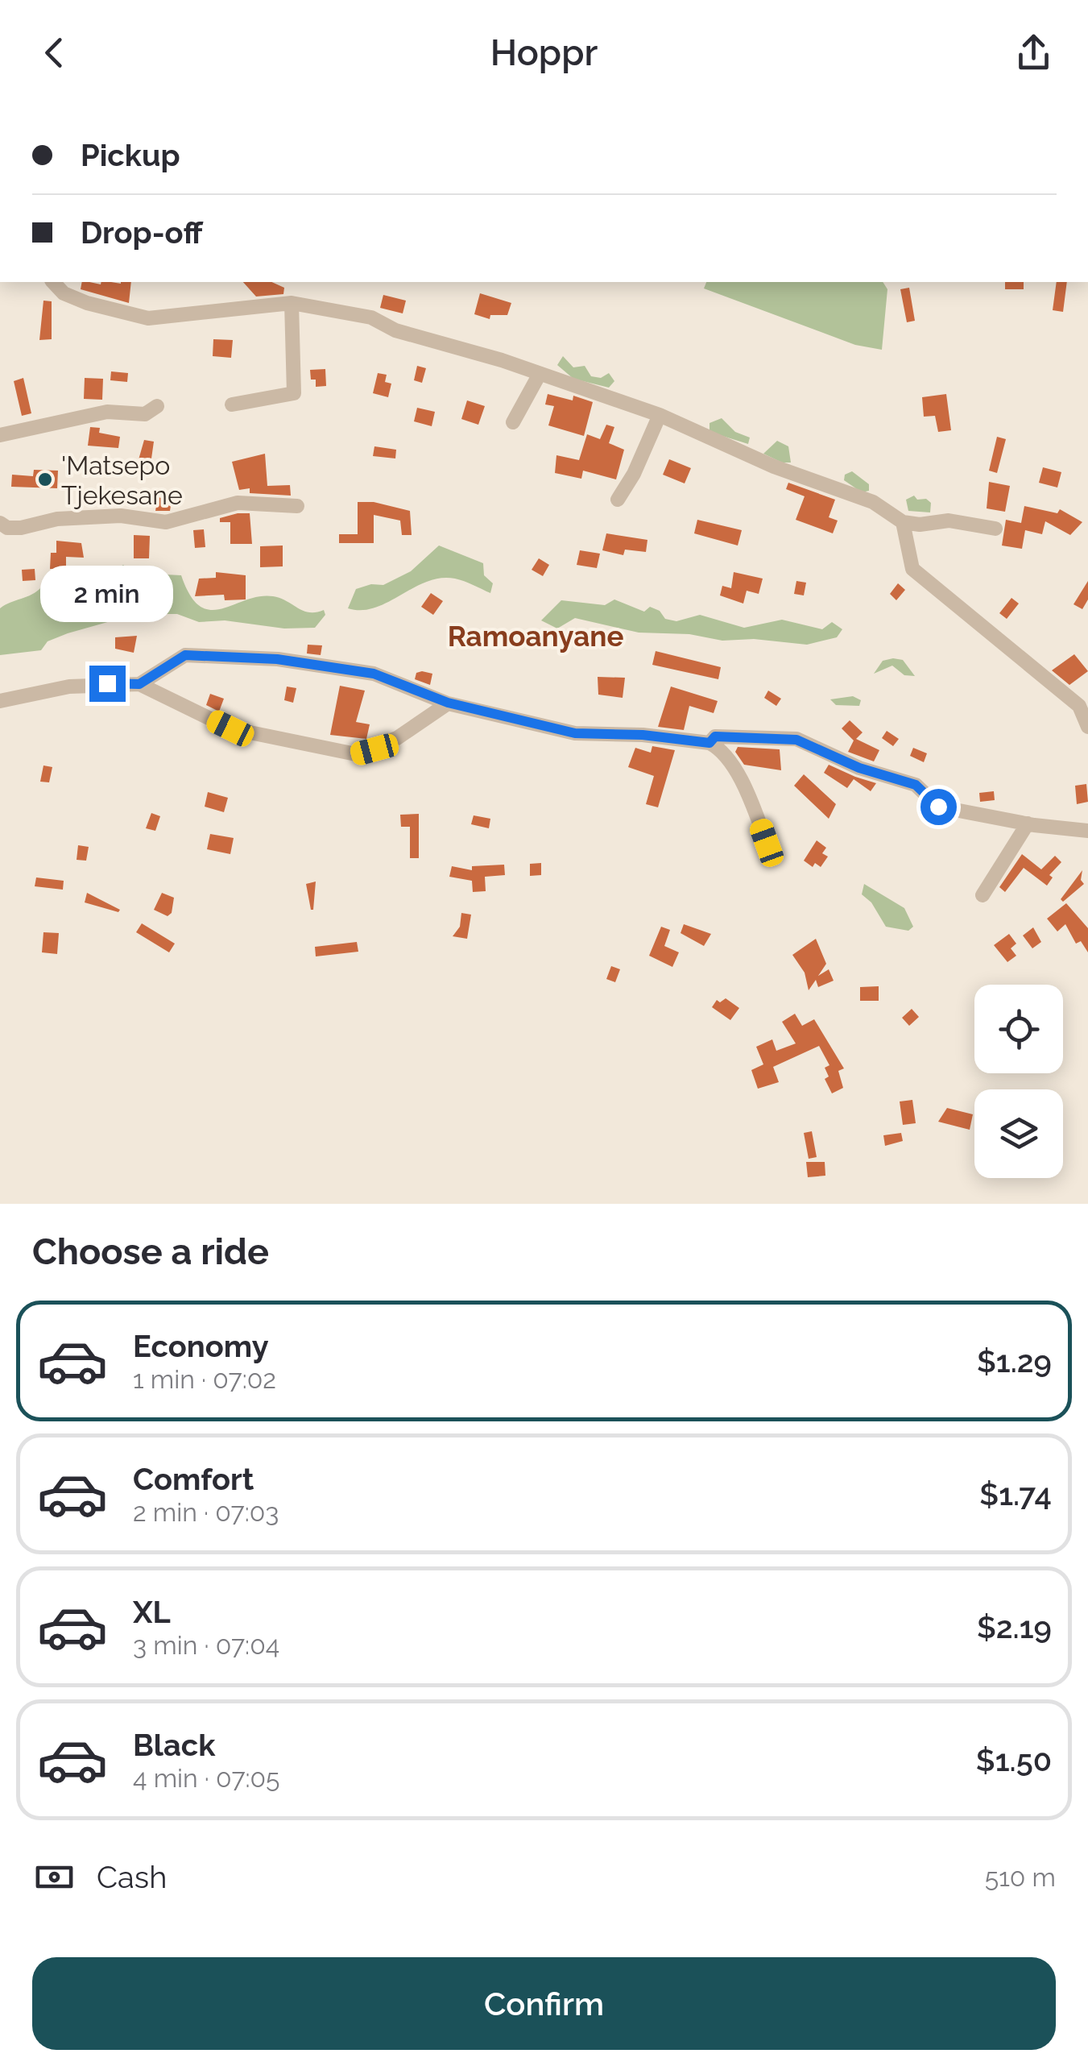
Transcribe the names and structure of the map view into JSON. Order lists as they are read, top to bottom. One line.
{"districts":["Ramoanyane"],"places":["'Matsepo Tjekesane"],"page":{"header":"Hoppr","banner":["Pickup","Drop-off"],"bubble":"2 min","heading":"Choose a ride","list":[{"name":"Economy","note":"1 min · 07:02","value":"$1.29"},{"name":"Comfort","note":"2 min · 07:03","value":"$1.74"},{"name":"XL","note":"3 min · 07:04","value":"$2.19"},{"name":"Black","note":"4 min · 07:05","value":"$1.50"}],"pay":["Cash","510 m"],"buttons":"Confirm"}}
